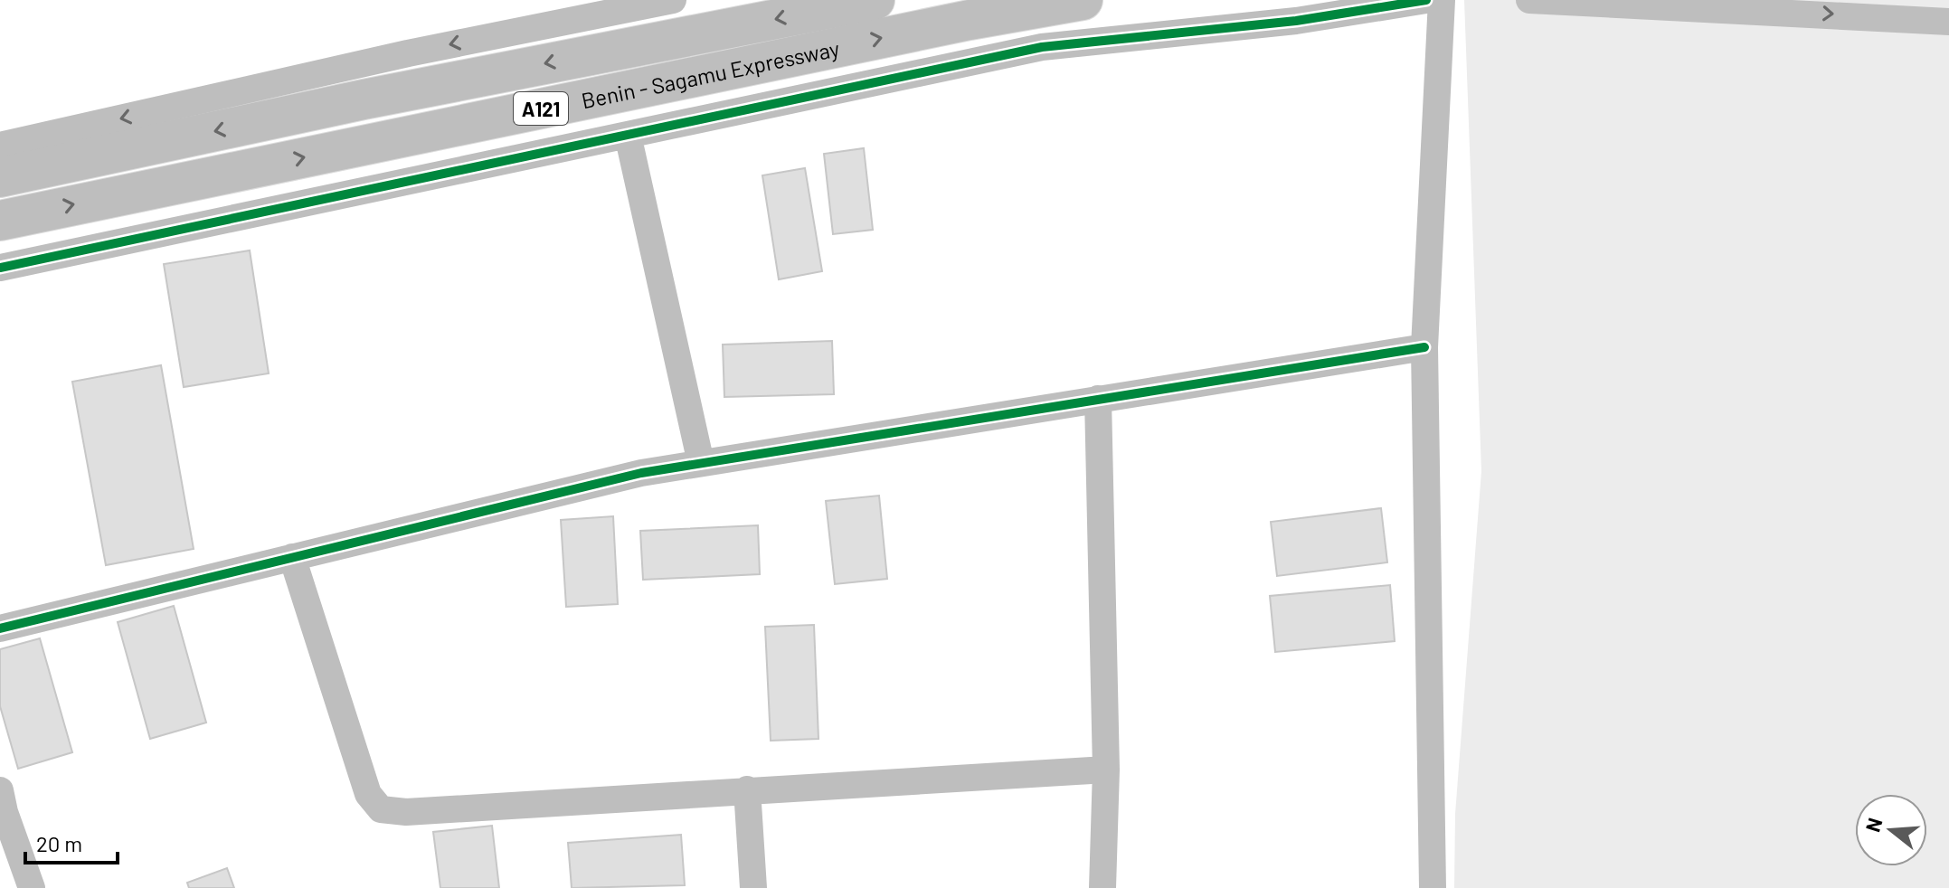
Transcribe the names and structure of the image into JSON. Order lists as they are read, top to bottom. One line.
{"streets":{"highway":["Benin - Sagamu Expressway","A121"]},"scale_bar":"20 m","north":"left"}
